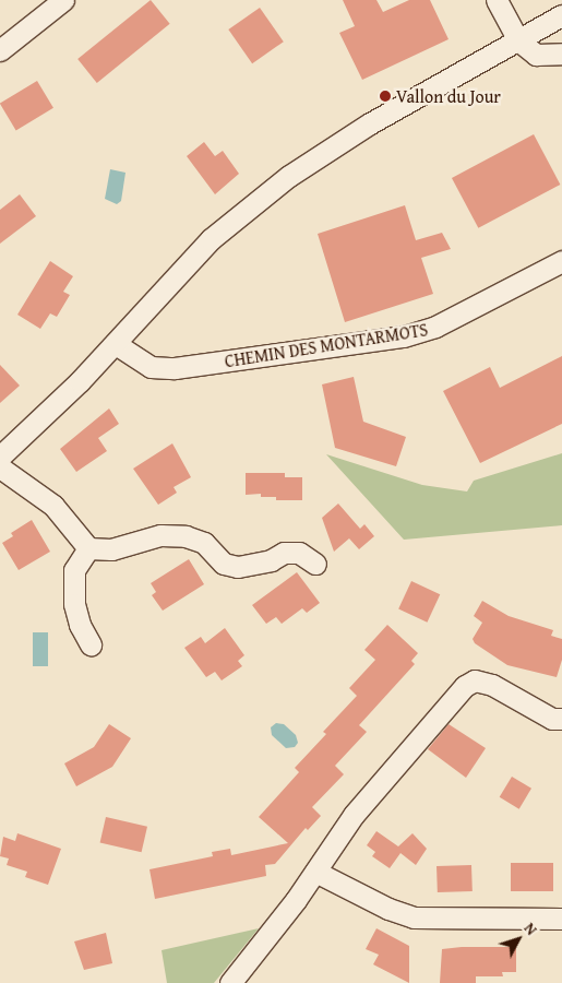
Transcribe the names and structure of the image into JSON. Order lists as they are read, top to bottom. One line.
{"streets":{"street":["CHEMIN DES MONTARMOTS"]},"places":["Vallon du Jour"],"north":"top right"}
